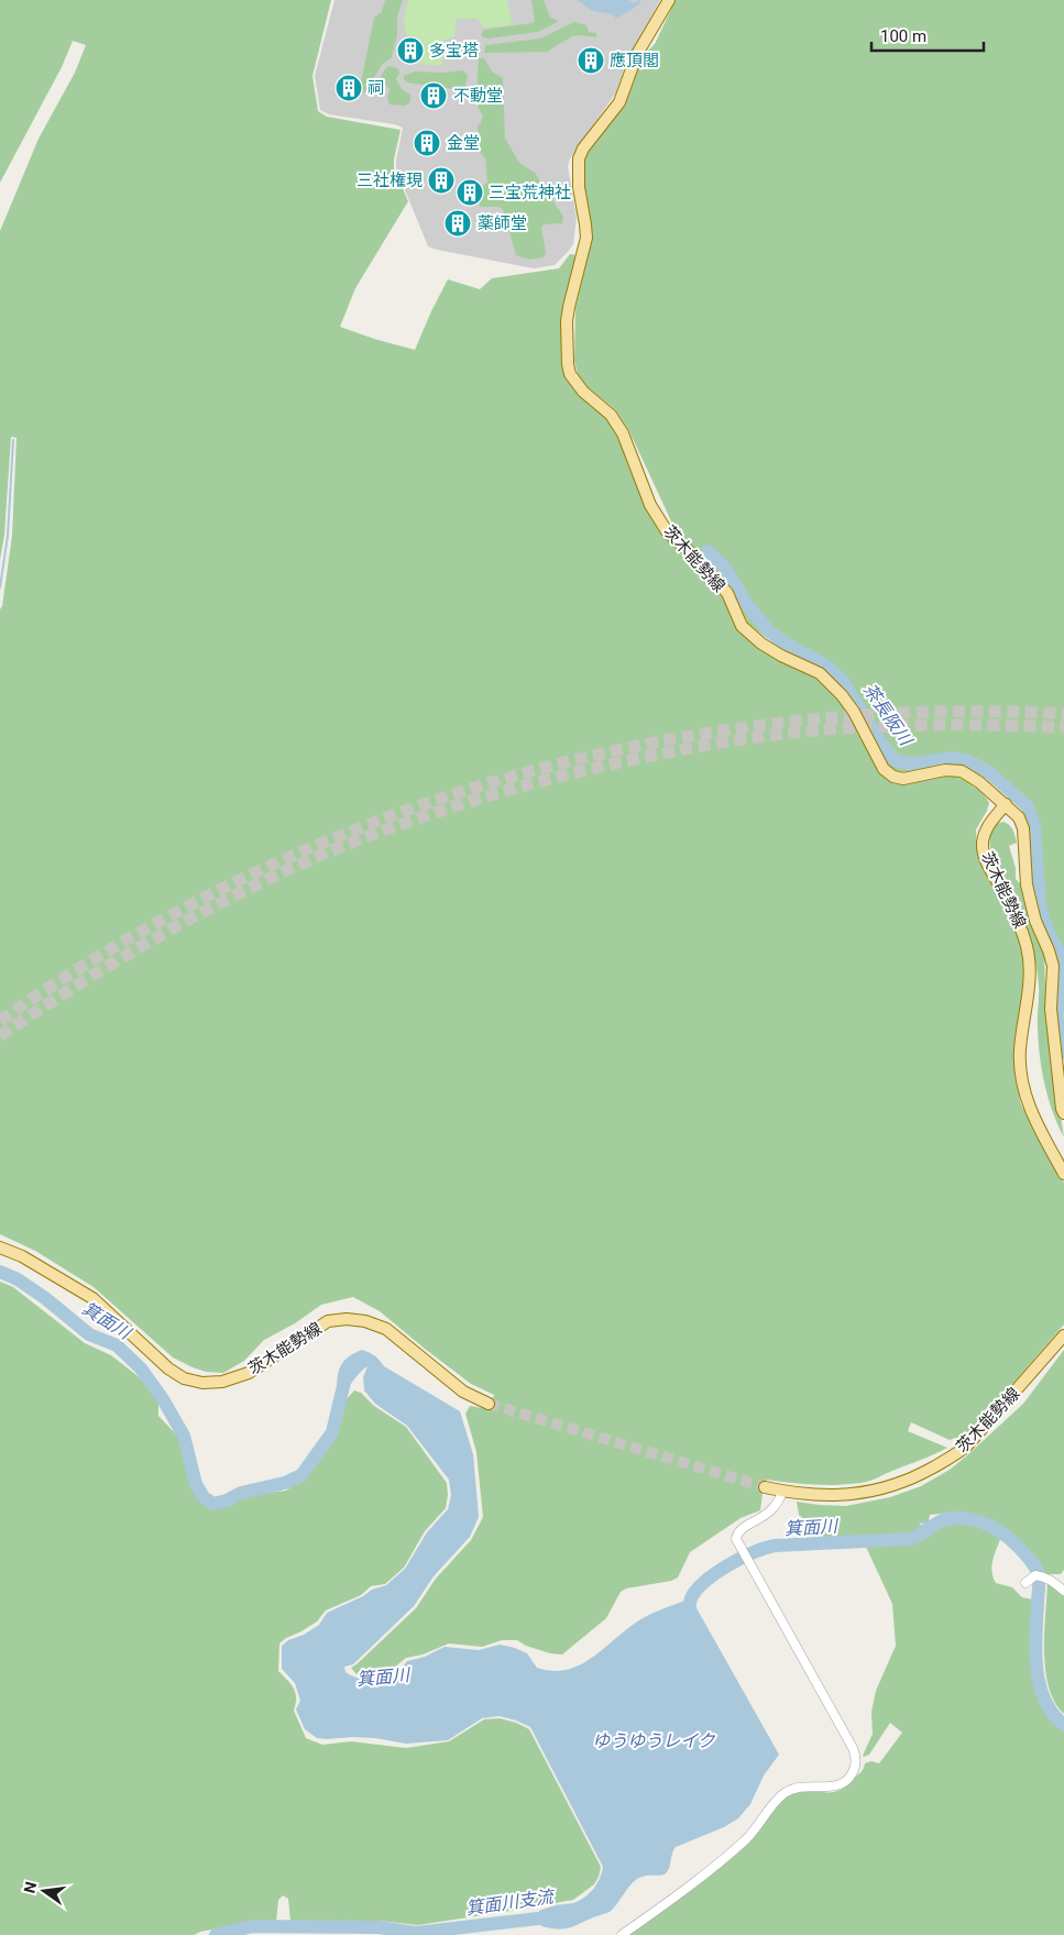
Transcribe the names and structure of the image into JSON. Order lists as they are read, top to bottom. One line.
{"streets":{"main road":["茨木能勢線"]},"water":["茶長阪川","箕面川","ゆうゆうレイク","箕面川支流"],"places":{"building":["多宝塔","應頂閣","祠","不動堂","金堂","三社権現","三宝荒神社","薬師堂"]},"scale_bar":"100 m","north":"left"}
